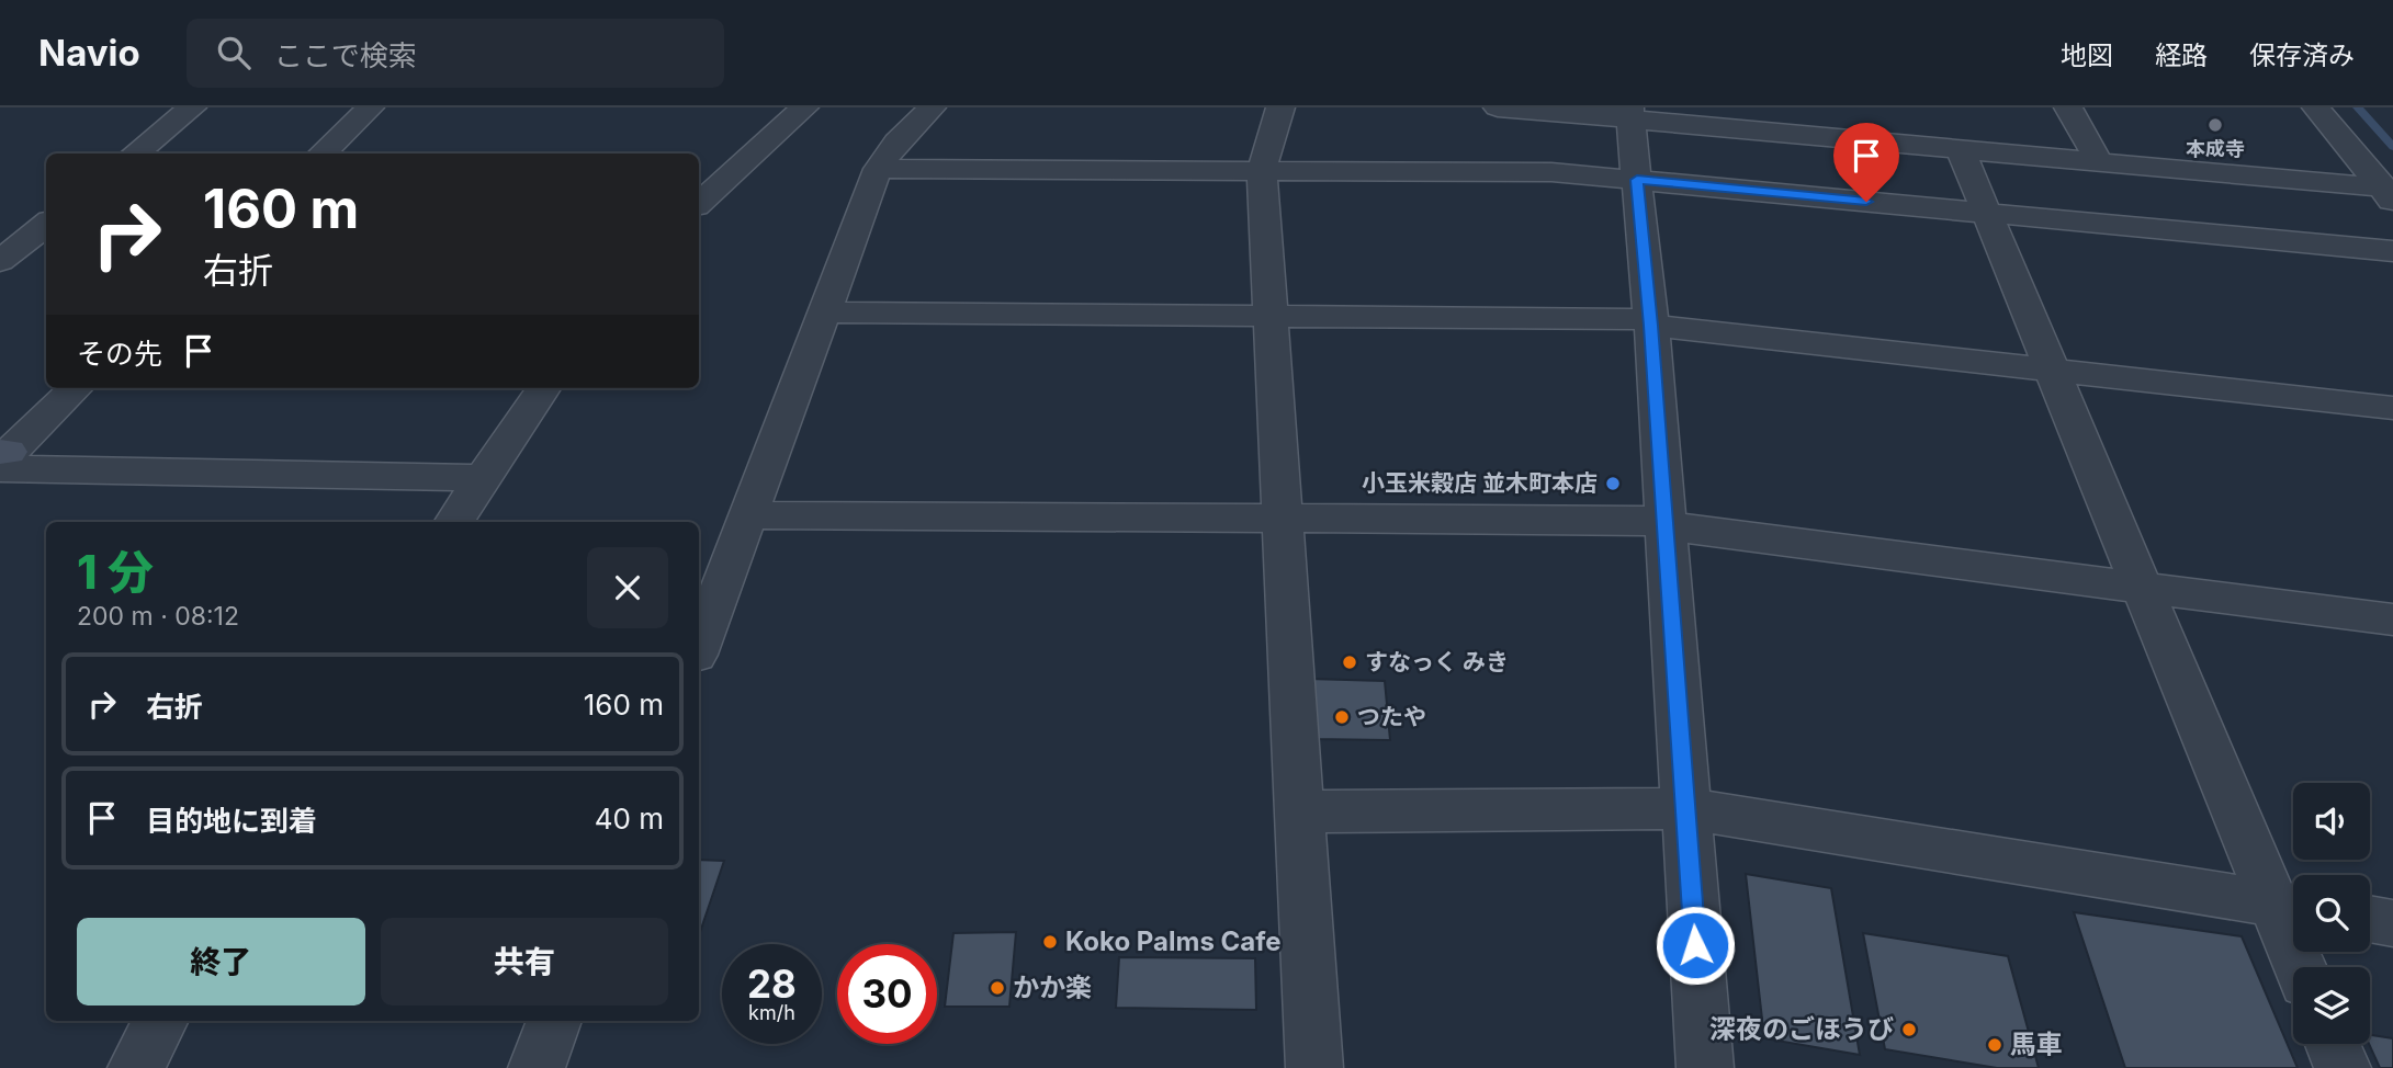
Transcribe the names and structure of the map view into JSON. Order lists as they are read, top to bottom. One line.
{"places":["本成寺","小玉米穀店 並木町本店","すなっく みき","つたや","Koko Palms Cafe","かか楽","深夜のごほうび","馬車"],"page":{"header":"Navio","search":"ここで検索","nav":["地図","経路","保存済み"],"turn":["160 m","右折"],"then":"その先","heading":["1 分","200 m · 08:12"],"list":[{"name":"右折","value":"160 m"},{"name":"目的地に到着","value":"40 m"}],"buttons":["終了","共有"],"speed":"28 km/h","limit":"30"}}
